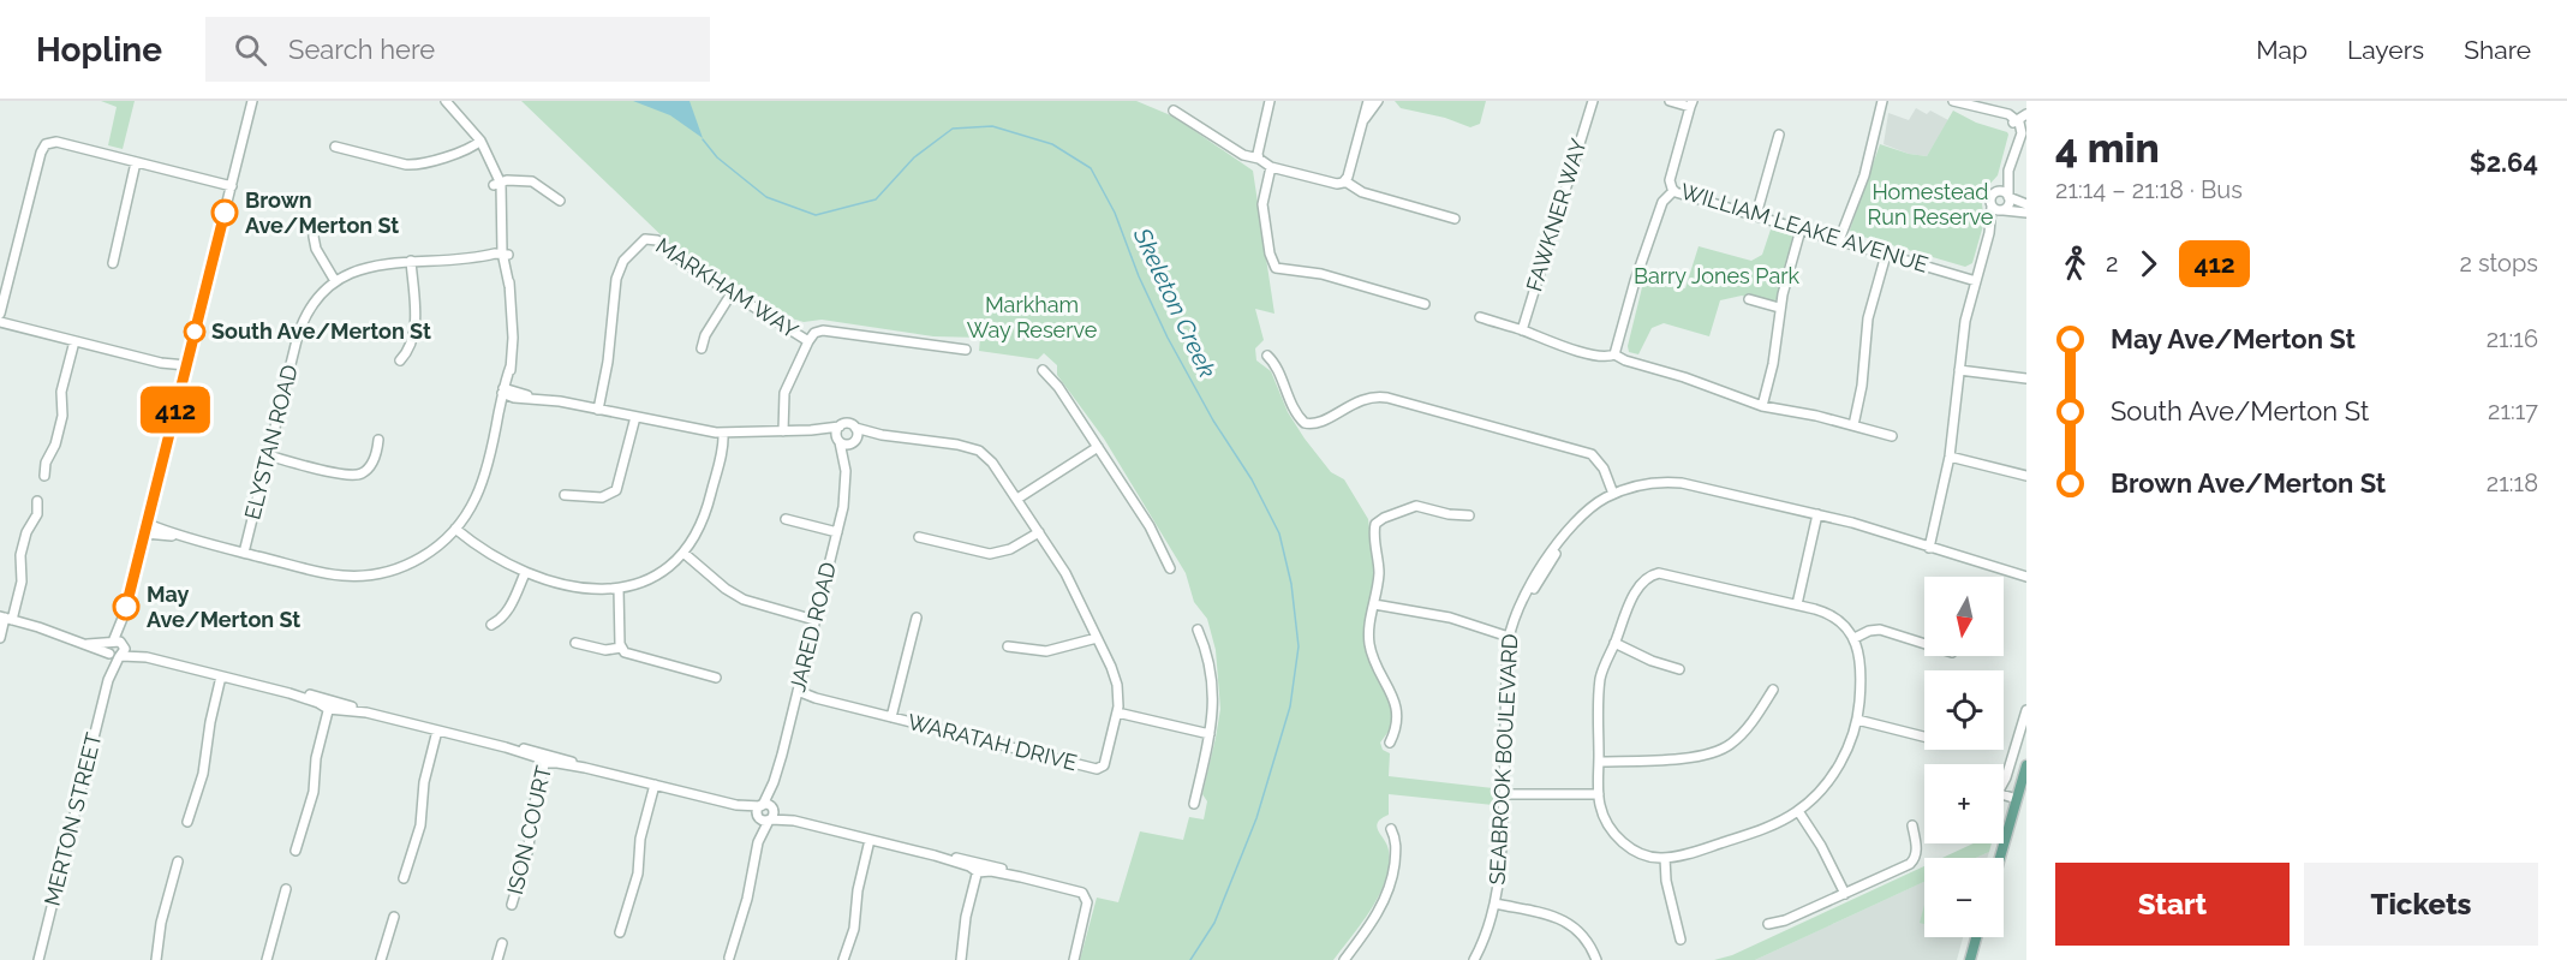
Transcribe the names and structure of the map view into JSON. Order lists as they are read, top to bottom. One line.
{"streets":{"street":["FAWKNER WAY","WILLIAM LEAKE AVENUE","MARKHAM WAY","ELYSTAN ROAD","JARED ROAD","WARATAH DRIVE","SEABROOK BOULEVARD","MERTON STREET","ISON COURT"]},"crossings":[["JARED ROAD","WARATAH DRIVE"]],"water":["Skeleton Creek"],"parks":["Homestead Run Reserve","Barry Jones Park","Markham Way Reserve"],"places":["Brown Ave/Merton St","South Ave/Merton St","May Ave/Merton St"],"lines":["bus line 412"],"north":"bottom","page":{"header":"Hopline","search":"Search here","nav":["Map","Layers","Share"],"on_map":"412","heading":["4 min","21:14 – 21:18 · Bus","$2.64"],"legs":["2","412","2 stops"],"list":[{"name":"May Ave/Merton St","value":"21:16"},{"name":"South Ave/Merton St","value":"21:17"},{"name":"Brown Ave/Merton St","value":"21:18"}],"map_buttons":["+","−"],"buttons":["Start","Tickets"]}}
